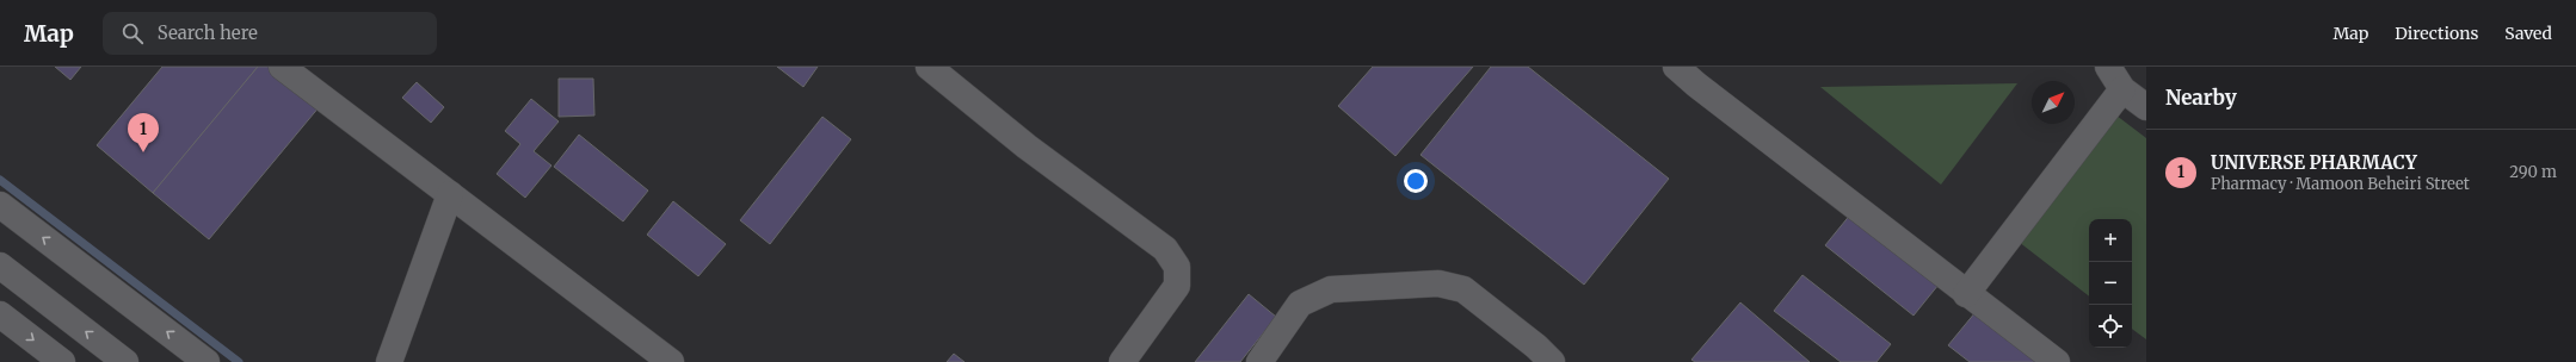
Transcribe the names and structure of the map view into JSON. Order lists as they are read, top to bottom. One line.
{"north":"top right","page":{"header":"Map","search":"Search here","nav":["Map","Directions","Saved"],"heading":"Nearby","pins":"1","list":[{"mark":"1","name":"UNIVERSE PHARMACY","note":"Pharmacy · Mamoon Beheiri Street","value":"290 m"}],"map_buttons":["+","−"]}}
